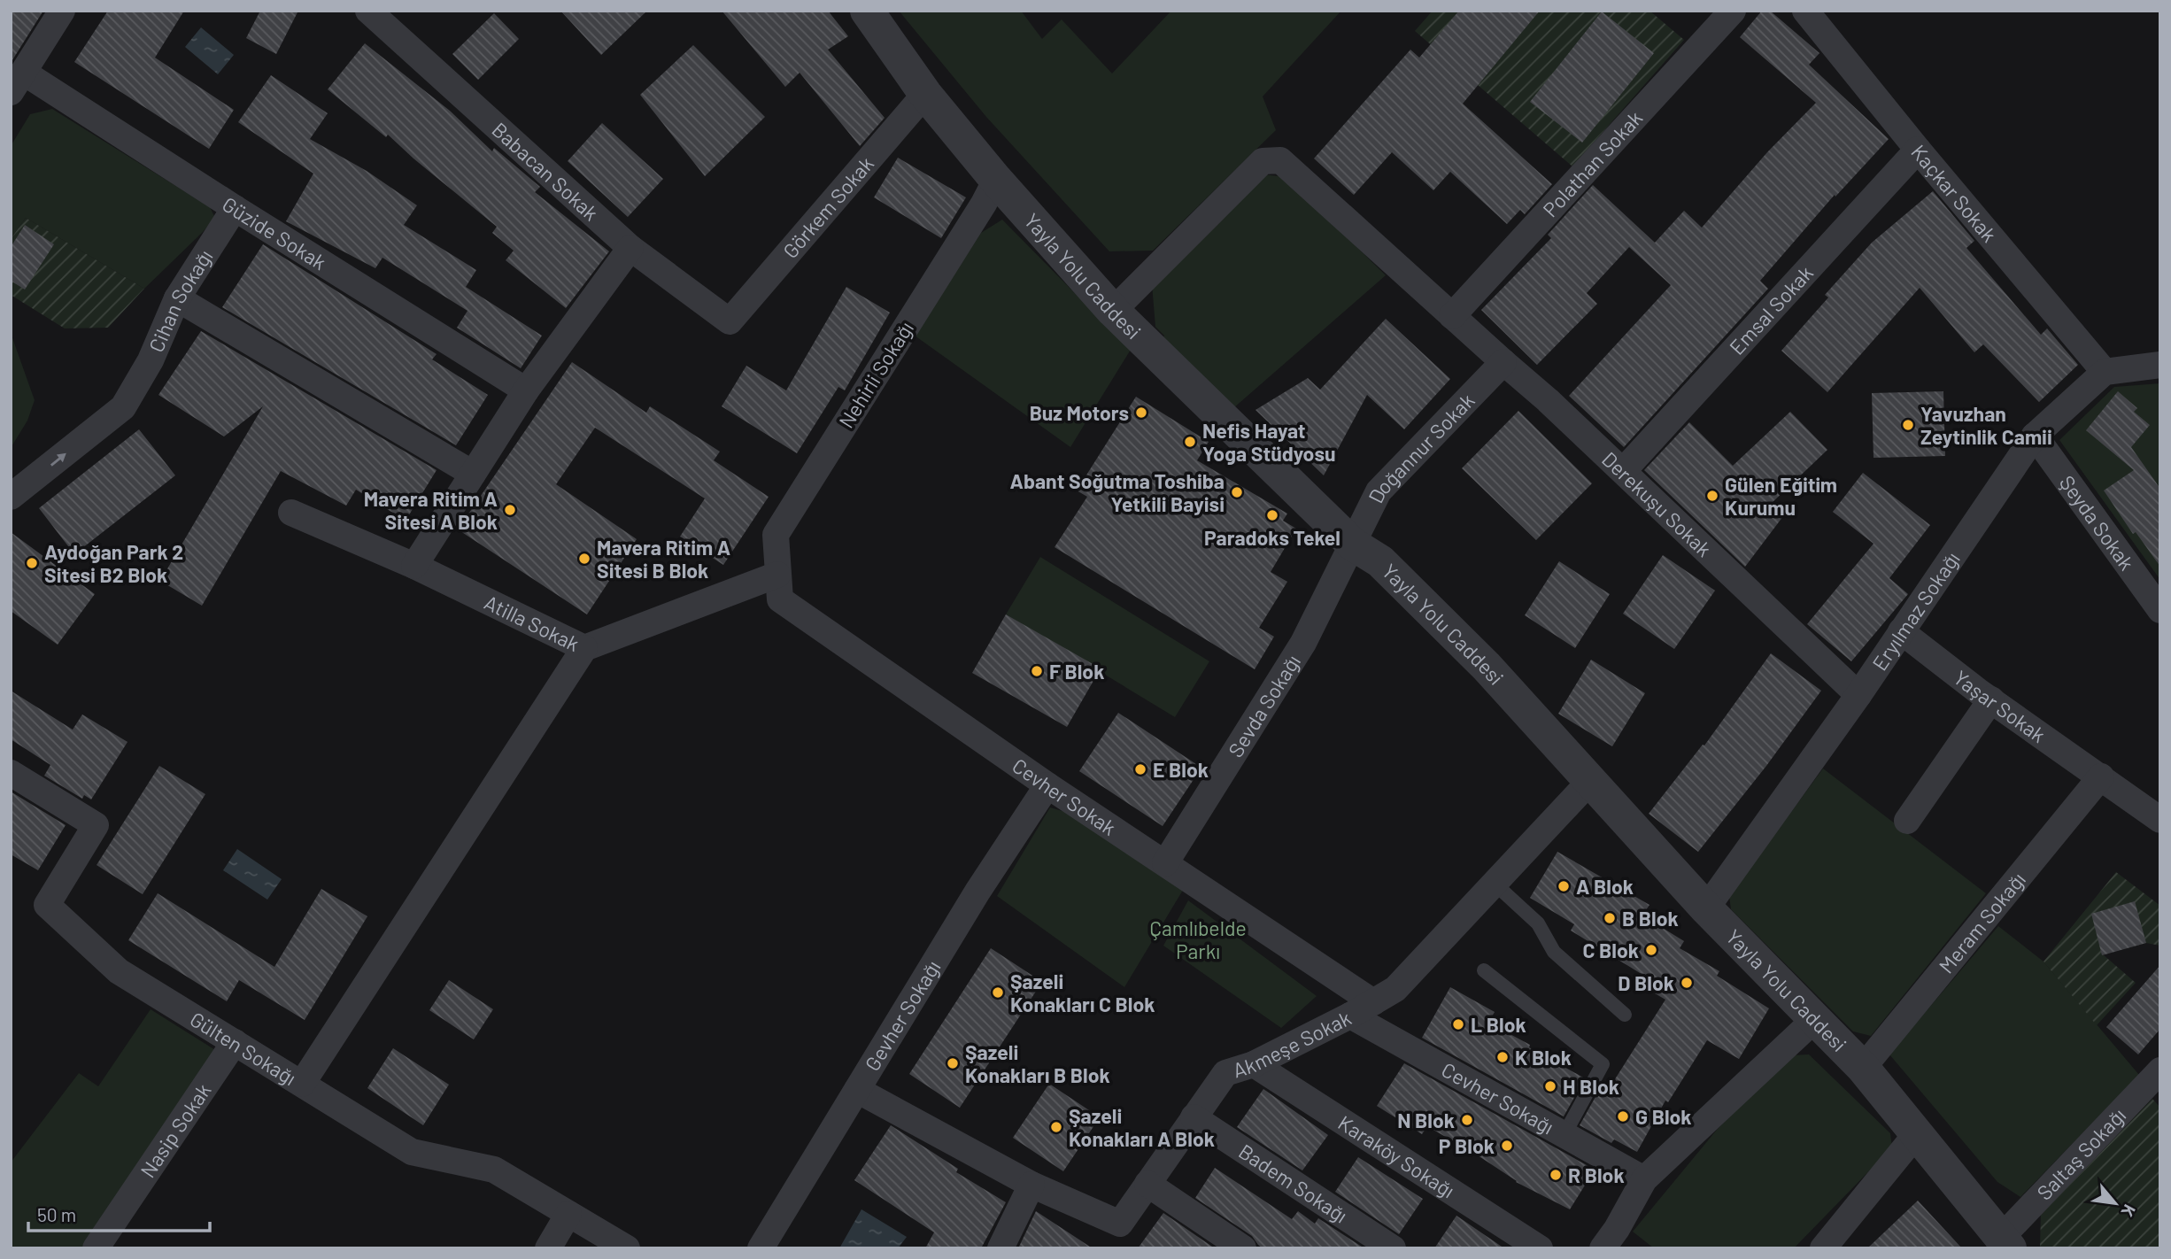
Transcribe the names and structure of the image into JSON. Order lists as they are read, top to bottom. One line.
{"streets":{"street":["Polathan Sokak","Babacan Sokak","Kaçkar Sokak","Görkem Sokak","Güzide Sokak","Yayla Yolu Caddesi","Cihan Sokağı","Emsal Sokak","Nehirli Sokağı","Doğannur Sokak","Derekuşu Sokak","Şeyda Sokak","Eryılmaz Sokağı","Atilla Sokak","Sevda Sokağı","Yaşar Sokak","Cevher Sokak","Meram Sokağı","Gevher Sokağı","Akmeşe Sokak","Gülten Sokağı","Cevher Sokağı","Nasip Sokak","Saltaş Sokağı","Karaköy Sokağı","Badem Sokağı"]},"crossings":[["Polathan Sokak","Derekuşu Sokak"],["Babacan Sokak","Görkem Sokak"],["Kaçkar Sokak","Emsal Sokak"],["Kaçkar Sokak","Eryılmaz Sokağı"],["Görkem Sokak","Yayla Yolu Caddesi"],["Güzide Sokak","Cihan Sokağı"],["Yayla Yolu Caddesi","Nehirli Sokağı"],["Yayla Yolu Caddesi","Doğannur Sokak"],["Yayla Yolu Caddesi","Derekuşu Sokak"],["Yayla Yolu Caddesi","Eryılmaz Sokağı"],["Yayla Yolu Caddesi","Sevda Sokağı"],["Yayla Yolu Caddesi","Meram Sokağı"],["Yayla Yolu Caddesi","Akmeşe Sokak"],["Yayla Yolu Caddesi","Saltaş Sokağı"],["Emsal Sokak","Derekuşu Sokak"],["Nehirli Sokağı","Atilla Sokak"],["Nehirli Sokağı","Cevher Sokak"],["Doğannur Sokak","Derekuşu Sokak"],["Doğannur Sokak","Sevda Sokağı"],["Derekuşu Sokak","Eryılmaz Sokağı"],["Şeyda Sokak","Eryılmaz Sokağı"],["Eryılmaz Sokağı","Yaşar Sokak"],["Atilla Sokak","Cevher Sokak"],["Sevda Sokağı","Cevher Sokak"],["Yaşar Sokak","Meram Sokağı"],["Cevher Sokak","Gevher Sokağı"],["Cevher Sokak","Akmeşe Sokak"],["Gevher Sokağı","Akmeşe Sokak"],["Akmeşe Sokak","Cevher Sokağı"],["Akmeşe Sokak","Karaköy Sokağı"],["Akmeşe Sokak","Badem Sokağı"],["Gülten Sokağı","Nasip Sokak"]],"one_way":["Cihan Sokağı"],"parks":["Çamlıbelde Parkı"],"places":["Buz Motors","Yavuzhan Zeytinlik Camii","Nefis Hayat Yoga Stüdyosu","Abant Soğutma Toshiba Yetkili Bayisi","Gülen Eği̇ti̇m Kurumu","Mavera Ritim A Sitesi A Blok","Paradoks Tekel","Mavera Ritim A Sitesi B Blok","Aydoğan Park 2 Sitesi B2 Blok","F Blok","E Blok","A Blok","B Blok","C Blok","D Blok","Şazeli Konakları C Blok","L Blok","K Blok","Şazeli Konakları B Blok","H Blok","G Blok","N Blok","Şazeli Konakları A Blok","P Blok","R Blok"],"scale_bar":"50 m","north":"bottom right"}
